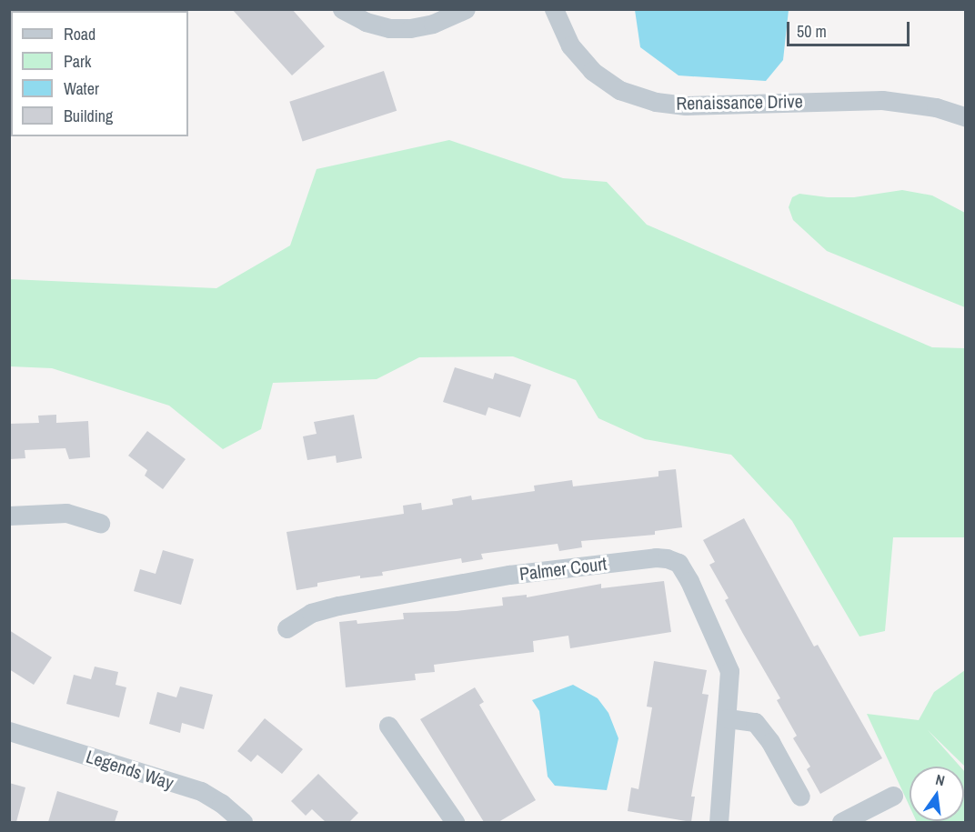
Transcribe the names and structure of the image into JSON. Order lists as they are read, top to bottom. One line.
{"streets":{"street":["Renaissance Drive","Palmer Court","Legends Way"]},"legend":["Road","Park","Water","Building"],"scale_bar":"50 m","north":"top"}
